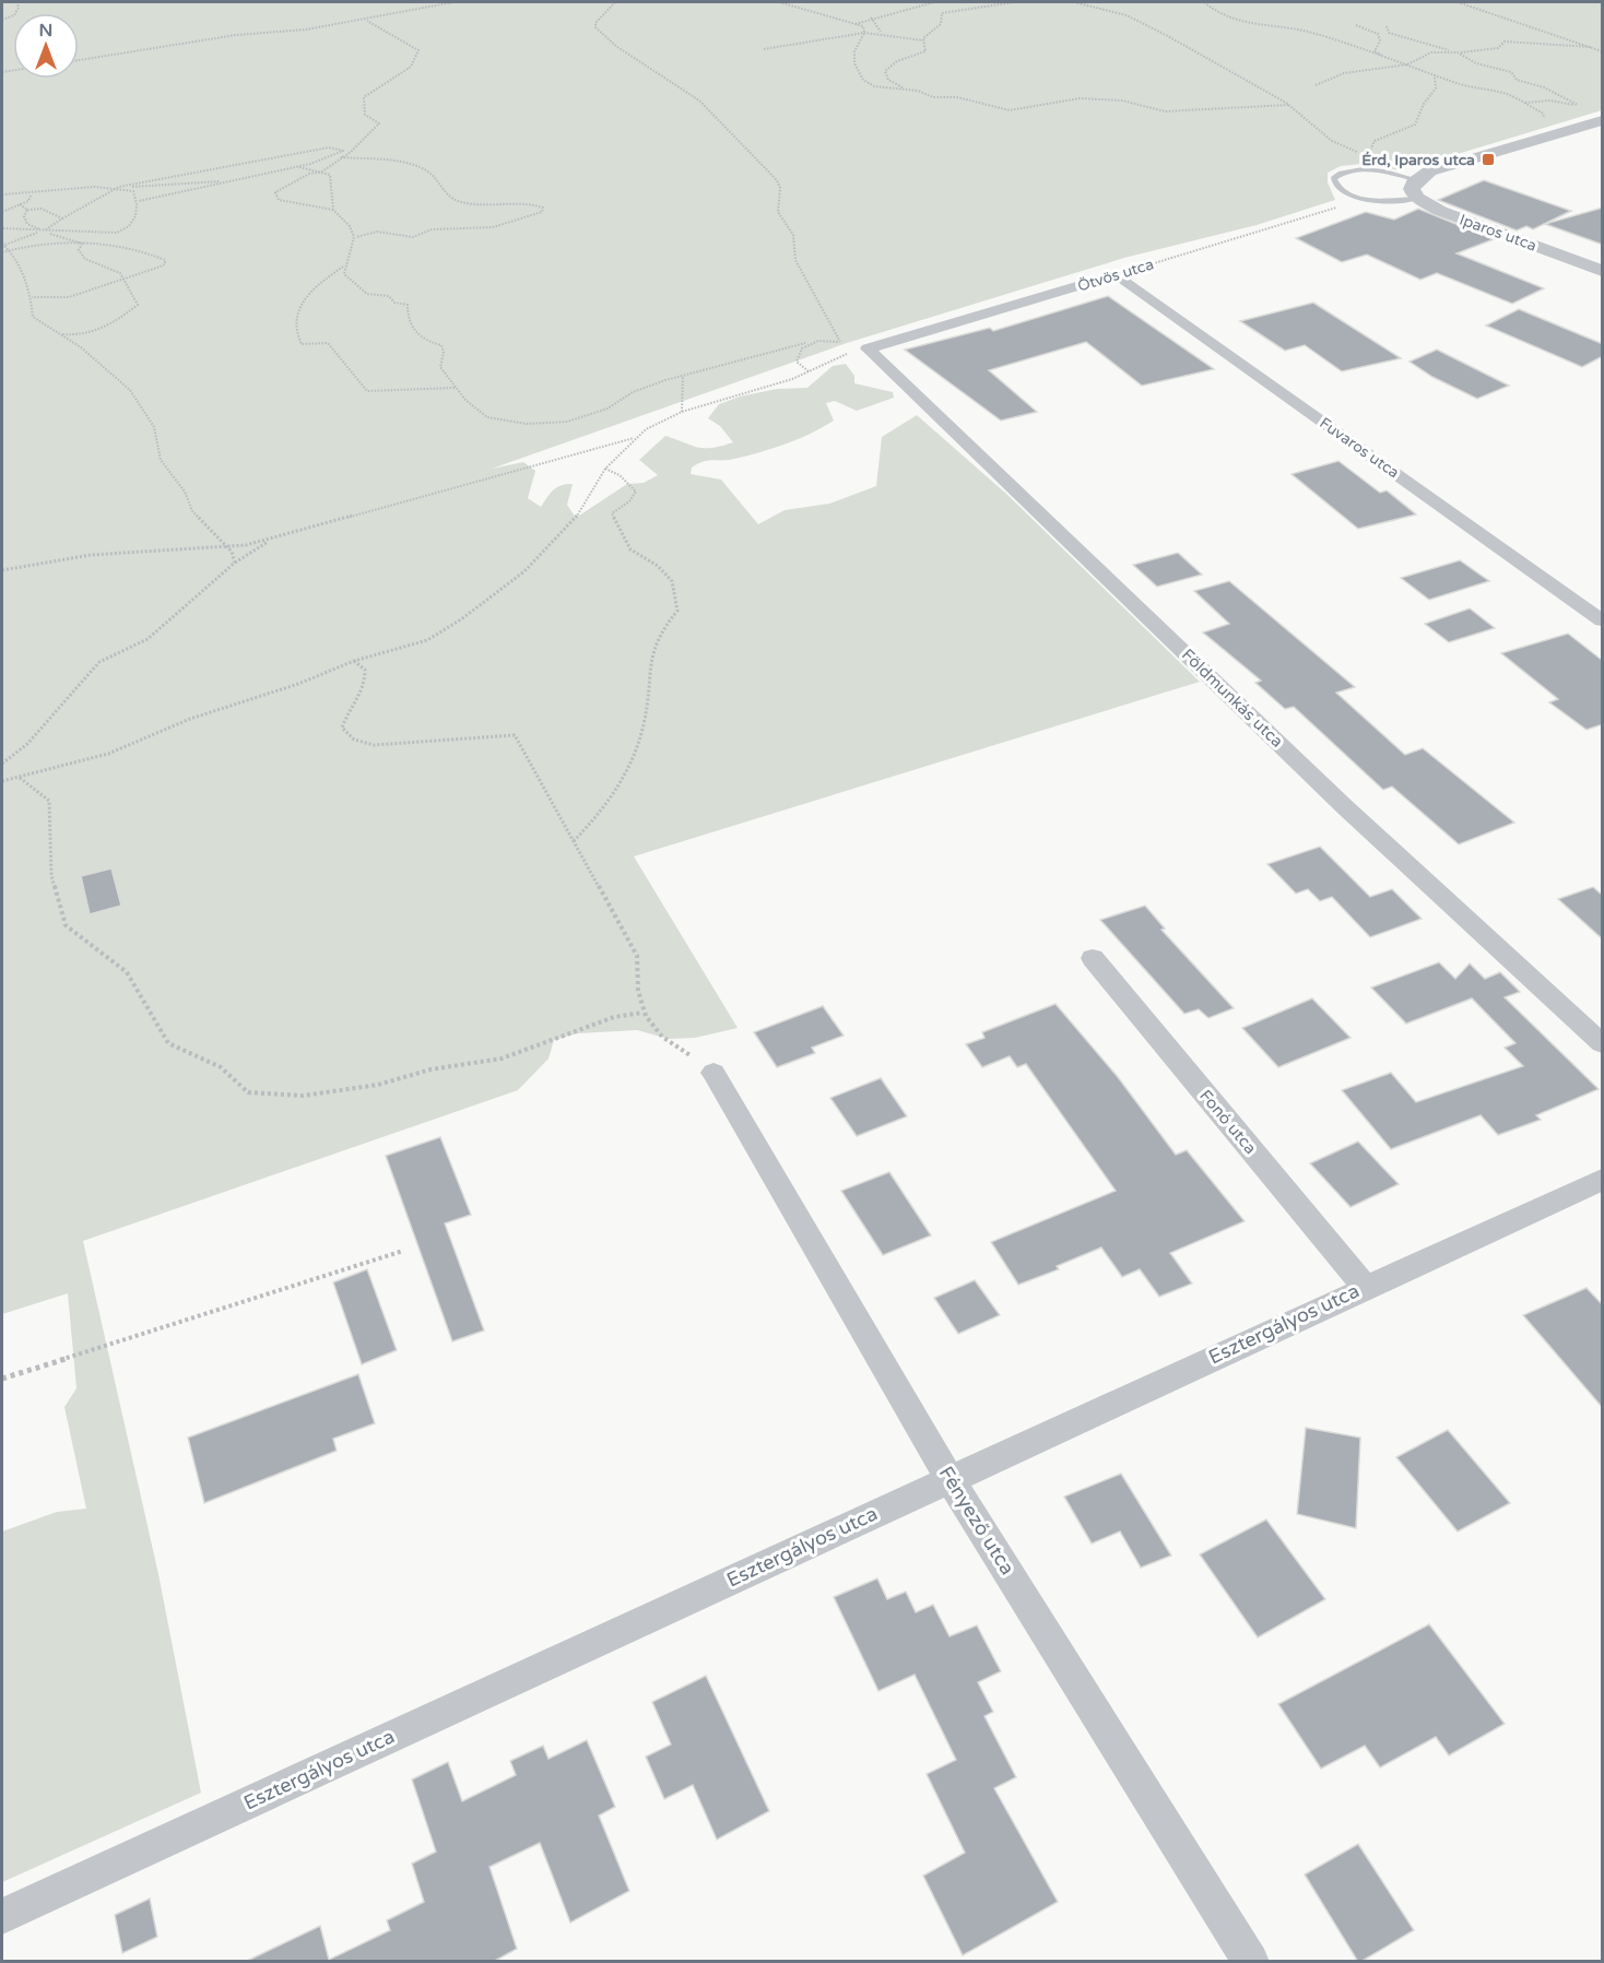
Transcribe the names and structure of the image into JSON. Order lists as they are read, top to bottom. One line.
{"streets":{"street":["Iparos utca","Ötvös utca","Fuvaros utca","Földmunkás utca","Fonó utca","Esztergályos utca","Fényező utca"]},"crossings":[["Ötvös utca","Fuvaros utca"],["Ötvös utca","Földmunkás utca"],["Fonó utca","Esztergályos utca"],["Esztergályos utca","Fényező utca"]],"places":{"transit":["Érd, Iparos utca"]},"north":"top"}
